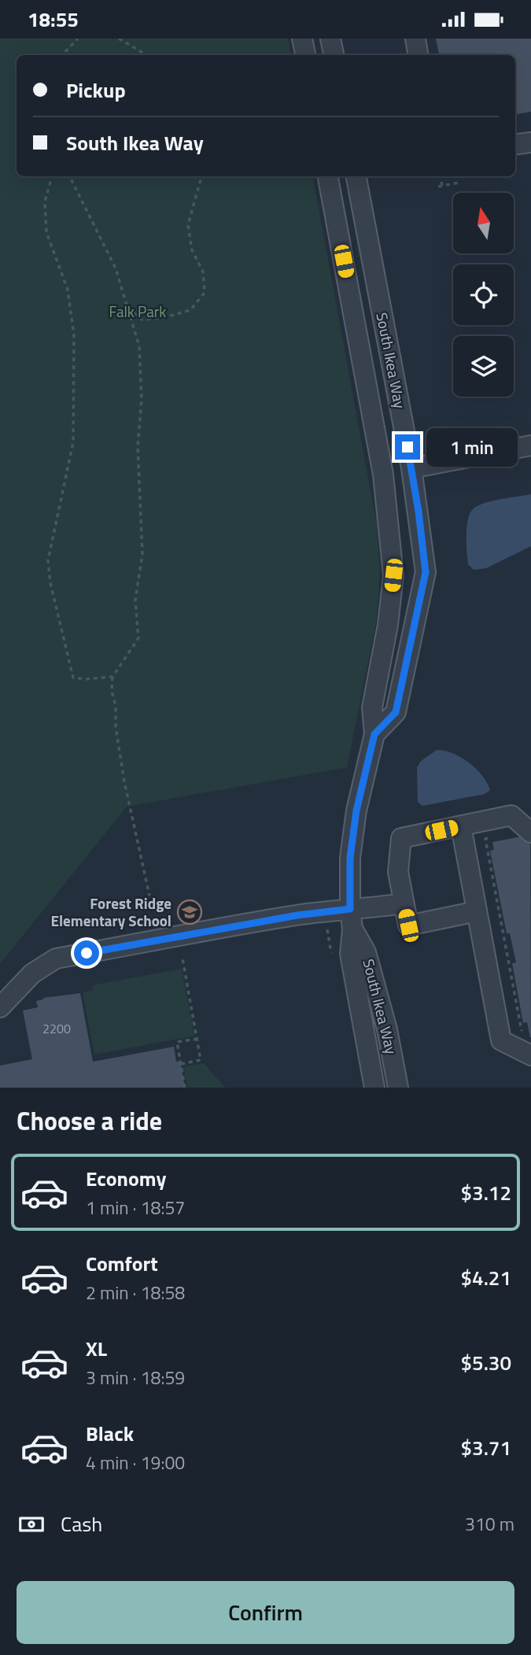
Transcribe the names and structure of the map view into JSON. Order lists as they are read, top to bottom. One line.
{"streets":{"street":["South Ikea Way"]},"parks":["Falk Park"],"places":{"school or university":["Forest Ridge Elementary School"]},"house_numbers":["2200"],"north":"top","page":{"status":"18:55","banner":["Pickup","South Ikea Way"],"bubble":"1 min","heading":"Choose a ride","list":[{"name":"Economy","note":"1 min · 18:57","value":"$3.12"},{"name":"Comfort","note":"2 min · 18:58","value":"$4.21"},{"name":"XL","note":"3 min · 18:59","value":"$5.30"},{"name":"Black","note":"4 min · 19:00","value":"$3.71"}],"pay":["Cash","310 m"],"buttons":"Confirm"}}
